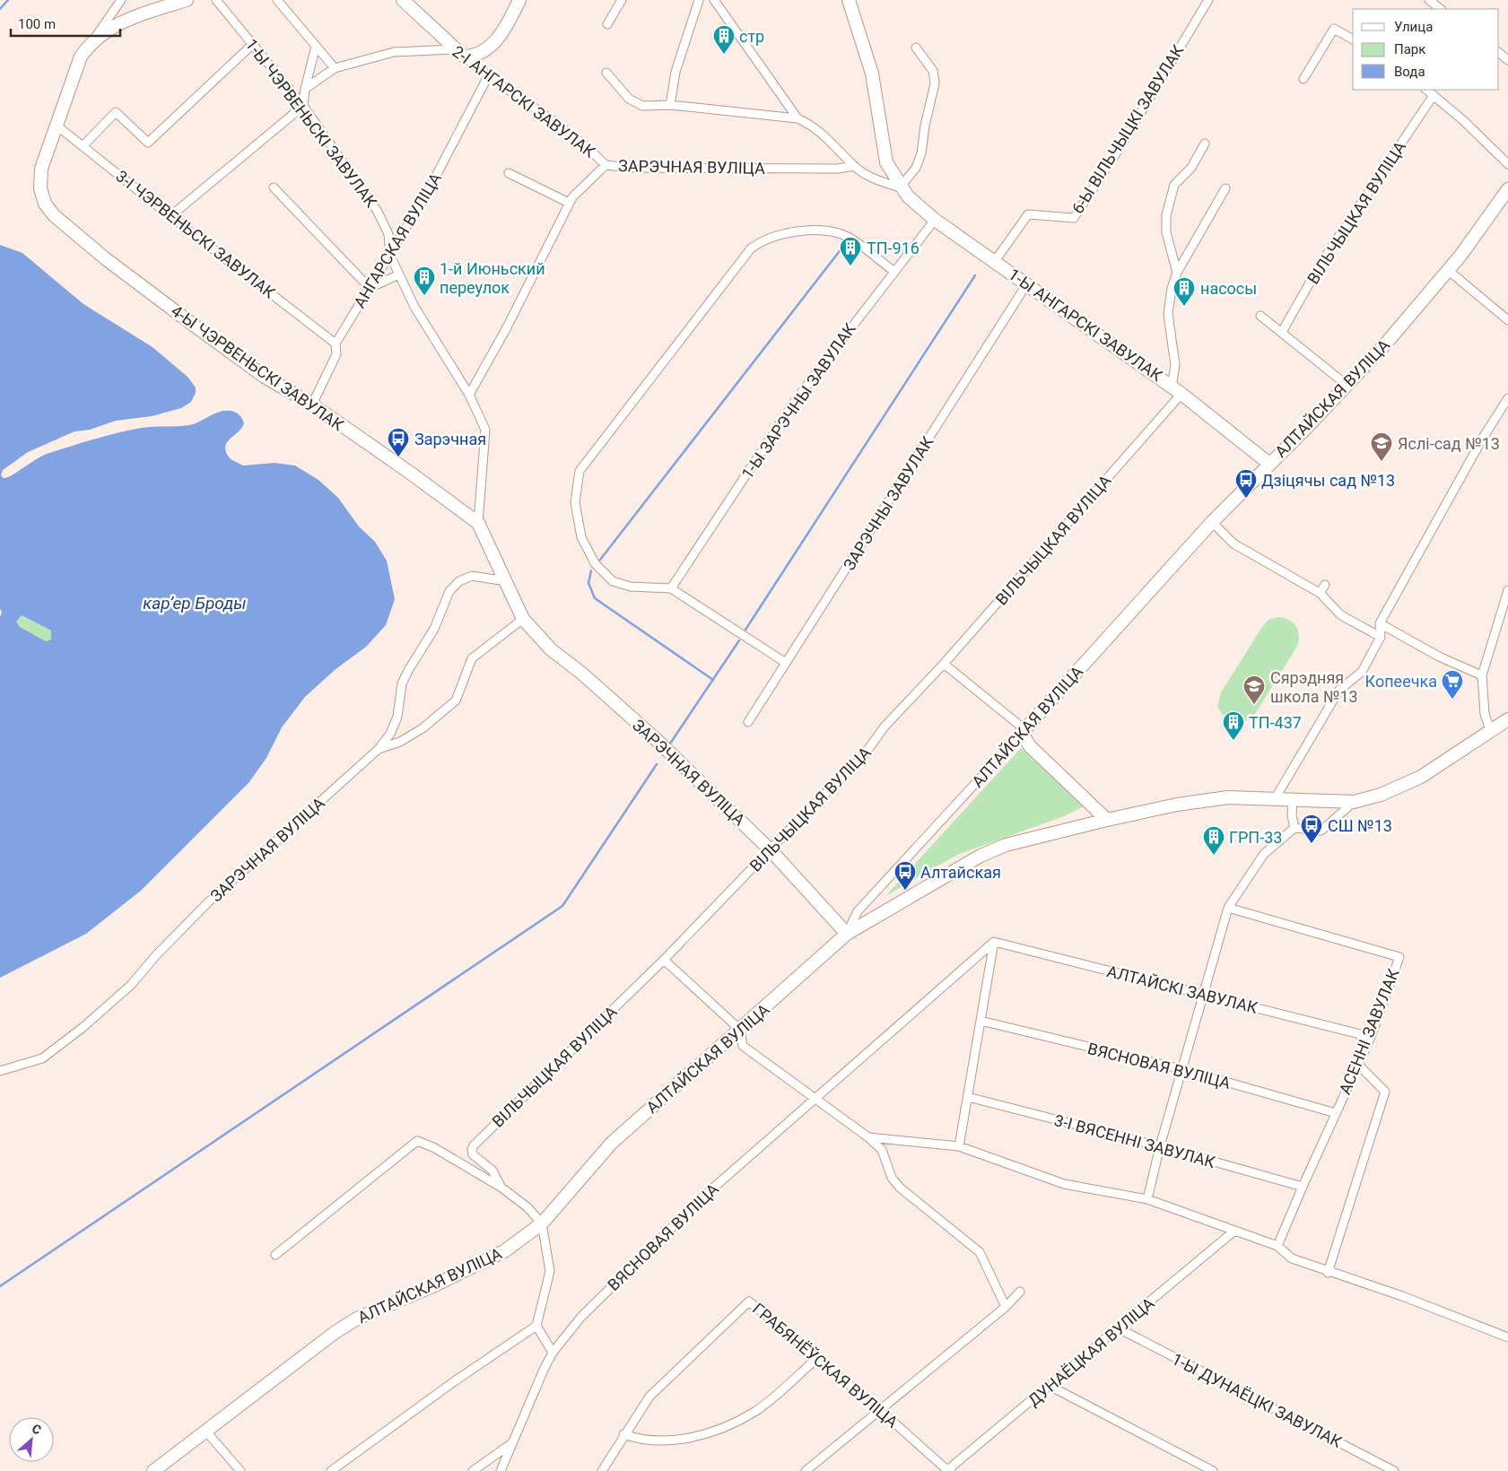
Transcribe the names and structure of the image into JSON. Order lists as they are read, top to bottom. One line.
{"streets":{"main road":["2-І АНГАРСКІ ЗАВУЛАК","ЗАРЭЧНАЯ ВУЛІЦА","1-Ы АНГАРСКІ ЗАВУЛАК","4-Ы ЧЭРВЕНЬСКІ ЗАВУЛАК","АЛТАЙСКАЯ ВУЛІЦА"],"street":["1-Ы ЧЭРВЕНЬСКІ ЗАВУЛАК","6-Ы ВІЛЬЧЫЦКІ ЗАВУЛАК","ВІЛЬЧЫЦКАЯ ВУЛІЦА","3-І ЧЭРВЕНЬСКІ ЗАВУЛАК","АНГАРСКАЯ ВУЛІЦА","1-Ы ЗАРЭЧНЫ ЗАВУЛАК","ЗАРЭЧНЫ ЗАВУЛАК","АЛТАЙСКІ ЗАВУЛАК","АСЕННІ ЗАВУЛАК","ВЯСНОВАЯ ВУЛІЦА","3-І ВЯСЕННІ ЗАВУЛАК","ДУНАЁЦКАЯ ВУЛІЦА","ГРАБЯНЁЎСКАЯ ВУЛІЦА","1-Ы ДУНАЁЦКІ ЗАВУЛАК"]},"crossings":[["2-І АНГАРСКІ ЗАВУЛАК","ЗАРЭЧНАЯ ВУЛІЦА"],["2-І АНГАРСКІ ЗАВУЛАК","АНГАРСКАЯ ВУЛІЦА"],["1-Ы ЧЭРВЕНЬСКІ ЗАВУЛАК","ЗАРЭЧНАЯ ВУЛІЦА"],["1-Ы ЧЭРВЕНЬСКІ ЗАВУЛАК","АНГАРСКАЯ ВУЛІЦА"],["6-Ы ВІЛЬЧЫЦКІ ЗАВУЛАК","1-Ы АНГАРСКІ ЗАВУЛАК"],["ЗАРЭЧНАЯ ВУЛІЦА","ВІЛЬЧЫЦКАЯ ВУЛІЦА"],["ЗАРЭЧНАЯ ВУЛІЦА","1-Ы АНГАРСКІ ЗАВУЛАК"],["ЗАРЭЧНАЯ ВУЛІЦА","4-Ы ЧЭРВЕНЬСКІ ЗАВУЛАК"],["ЗАРЭЧНАЯ ВУЛІЦА","АЛТАЙСКАЯ ВУЛІЦА"],["ВІЛЬЧЫЦКАЯ ВУЛІЦА","1-Ы АНГАРСКІ ЗАВУЛАК"],["3-І ЧЭРВЕНЬСКІ ЗАВУЛАК","АНГАРСКАЯ ВУЛІЦА"],["3-І ЧЭРВЕНЬСКІ ЗАВУЛАК","4-Ы ЧЭРВЕНЬСКІ ЗАВУЛАК"],["АНГАРСКАЯ ВУЛІЦА","4-Ы ЧЭРВЕНЬСКІ ЗАВУЛАК"],["1-Ы АНГАРСКІ ЗАВУЛАК","АЛТАЙСКАЯ ВУЛІЦА"],["1-Ы АНГАРСКІ ЗАВУЛАК","1-Ы ЗАРЭЧНЫ ЗАВУЛАК"],["1-Ы АНГАРСКІ ЗАВУЛАК","ЗАРЭЧНЫ ЗАВУЛАК"],["АЛТАЙСКІ ЗАВУЛАК","АСЕННІ ЗАВУЛАК"],["АЛТАЙСКІ ЗАВУЛАК","ВЯСНОВАЯ ВУЛІЦА"],["АСЕННІ ЗАВУЛАК","ВЯСНОВАЯ ВУЛІЦА"],["АСЕННІ ЗАВУЛАК","3-І ВЯСЕННІ ЗАВУЛАК"],["ДУНАЁЦКАЯ ВУЛІЦА","ГРАБЯНЁЎСКАЯ ВУЛІЦА"],["ДУНАЁЦКАЯ ВУЛІЦА","1-Ы ДУНАЁЦКІ ЗАВУЛАК"]],"water":["карʼер Броды"],"places":{"building":["стр","ТП-916","1-й Июньский переулок","насосы","ТП-437","ГРП-33"],"bus stop":["Зарэчная","Дзіцячы сад №13","СШ №13","Алтайская"],"school or university":["Яслі-сад №13","Сярэдняя школа №13"],"supermarket":["Копеечка"]},"legend":["Улица","Парк","Вода"],"scale_bar":"100 m","north":"top right"}
